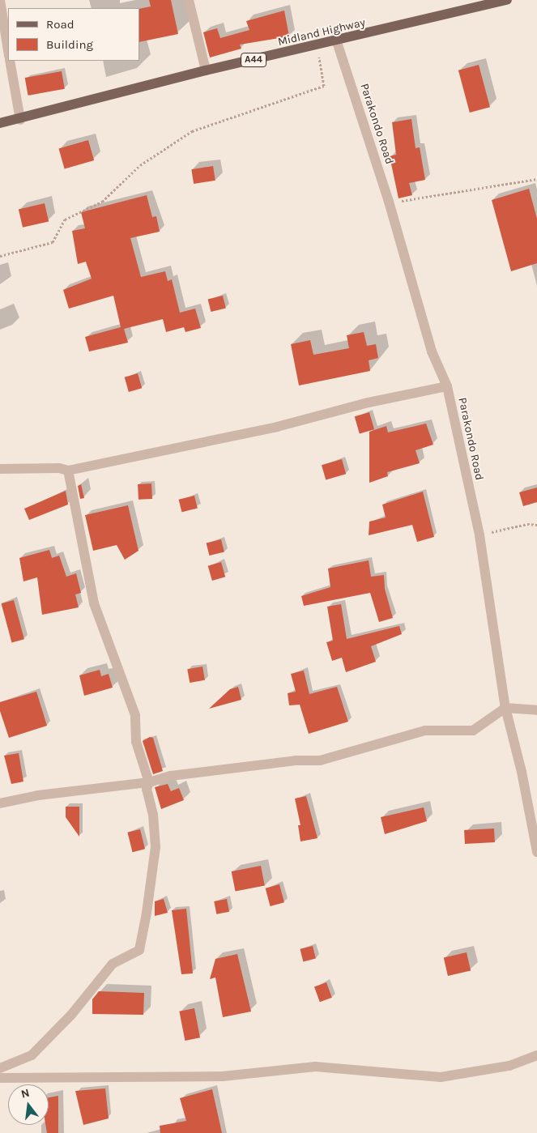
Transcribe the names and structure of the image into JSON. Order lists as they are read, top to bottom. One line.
{"streets":{"main road":["Midland Highway","A44"],"street":["Parakondo Road"]},"crossings":[["Midland Highway","Parakondo Road"]],"legend":["Road","Building"],"north":"top"}
